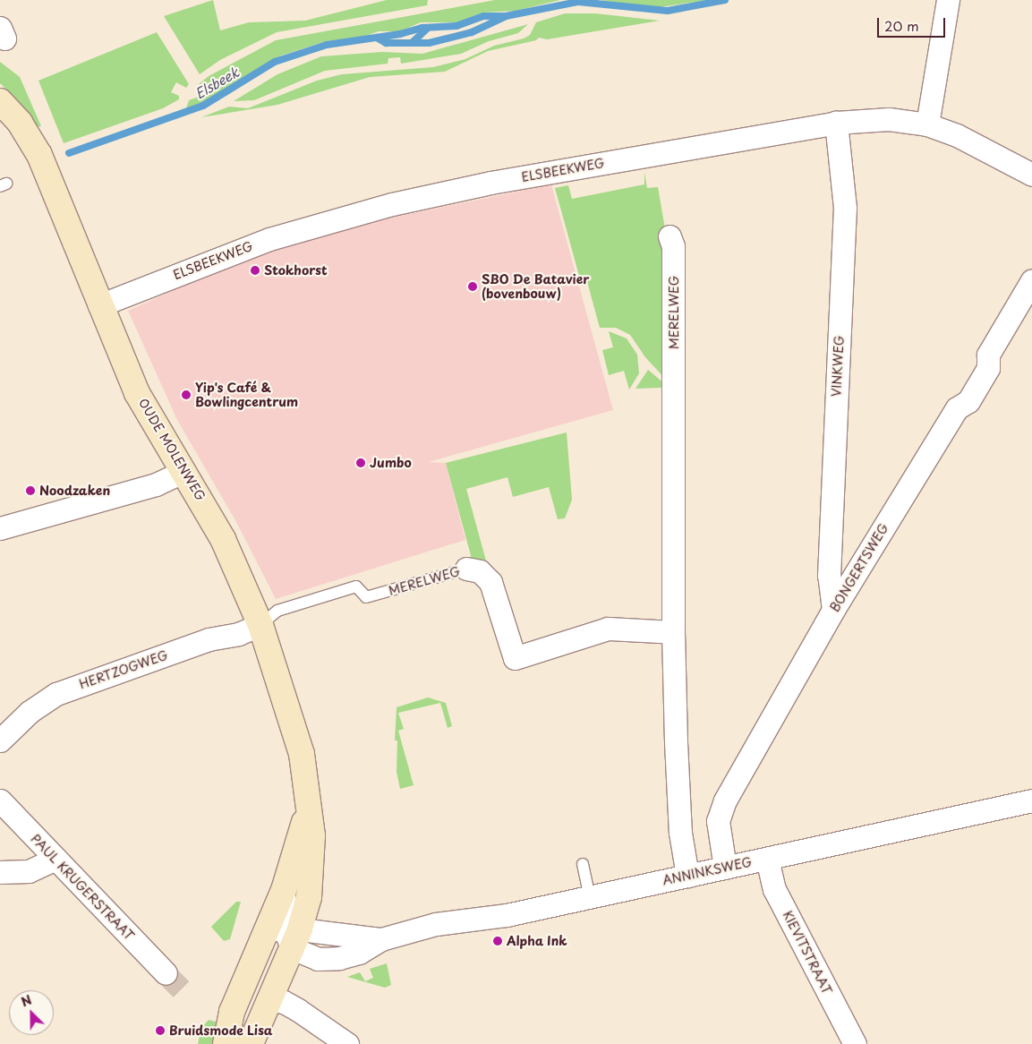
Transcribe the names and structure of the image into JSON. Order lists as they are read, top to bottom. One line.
{"streets":{"main road":["OUDE MOLENWEG"],"street":["ELSBEEKWEG","MERELWEG","VINKWEG","BONGERTSWEG","HERTZOGWEG","ANNINKSWEG","PAUL KRUGERSTRAAT","KIEVITSTRAAT"]},"crossings":[["ELSBEEKWEG","VINKWEG"],["ELSBEEKWEG","OUDE MOLENWEG"],["MERELWEG","OUDE MOLENWEG"],["MERELWEG","HERTZOGWEG"],["MERELWEG","ANNINKSWEG"],["VINKWEG","BONGERTSWEG"],["OUDE MOLENWEG","HERTZOGWEG"],["OUDE MOLENWEG","ANNINKSWEG"],["BONGERTSWEG","ANNINKSWEG"],["ANNINKSWEG","KIEVITSTRAAT"]],"water":["Elsbeek"],"places":["Stokhorst","SBO De Batavier (bovenbouw)","Yip's Café & Bowlingcentrum","Jumbo","Noodzaken","Alpha Ink","Bruidsmode Lisa"],"scale_bar":"20 m","north":"top left"}
